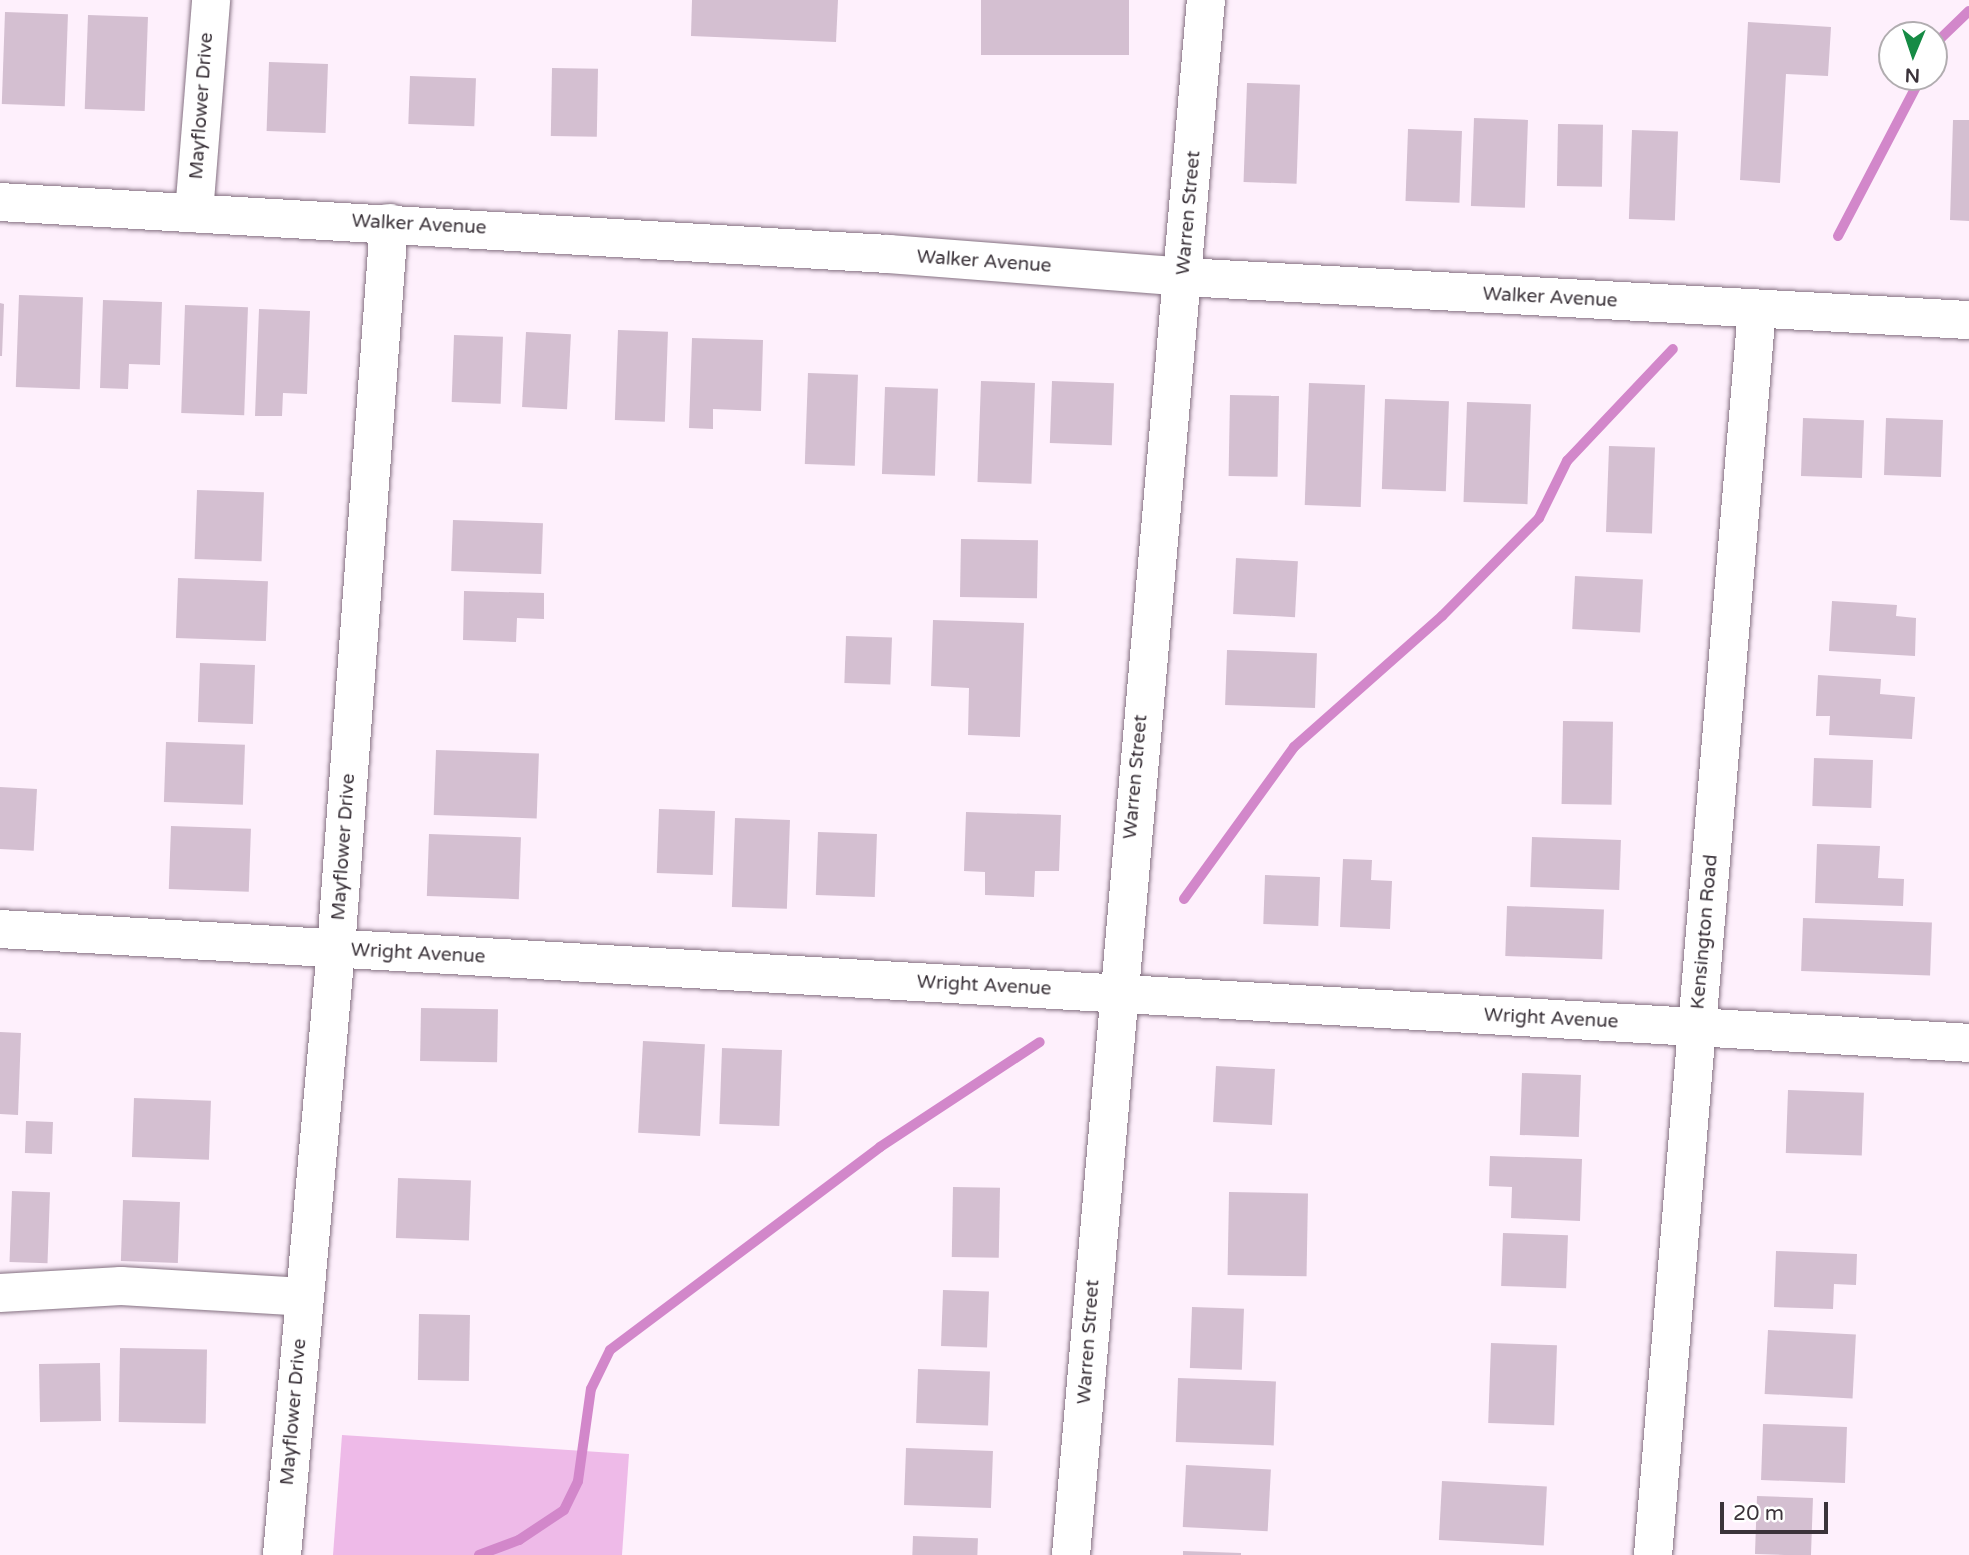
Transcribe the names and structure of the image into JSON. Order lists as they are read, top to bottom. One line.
{"streets":{"street":["Mayflower Drive","Warren Street","Walker Avenue","Kensington Road","Wright Avenue"]},"crossings":[["Mayflower Drive","Walker Avenue"],["Mayflower Drive","Wright Avenue"],["Warren Street","Walker Avenue"],["Warren Street","Wright Avenue"],["Walker Avenue","Kensington Road"],["Kensington Road","Wright Avenue"]],"scale_bar":"20 m","north":"bottom"}
